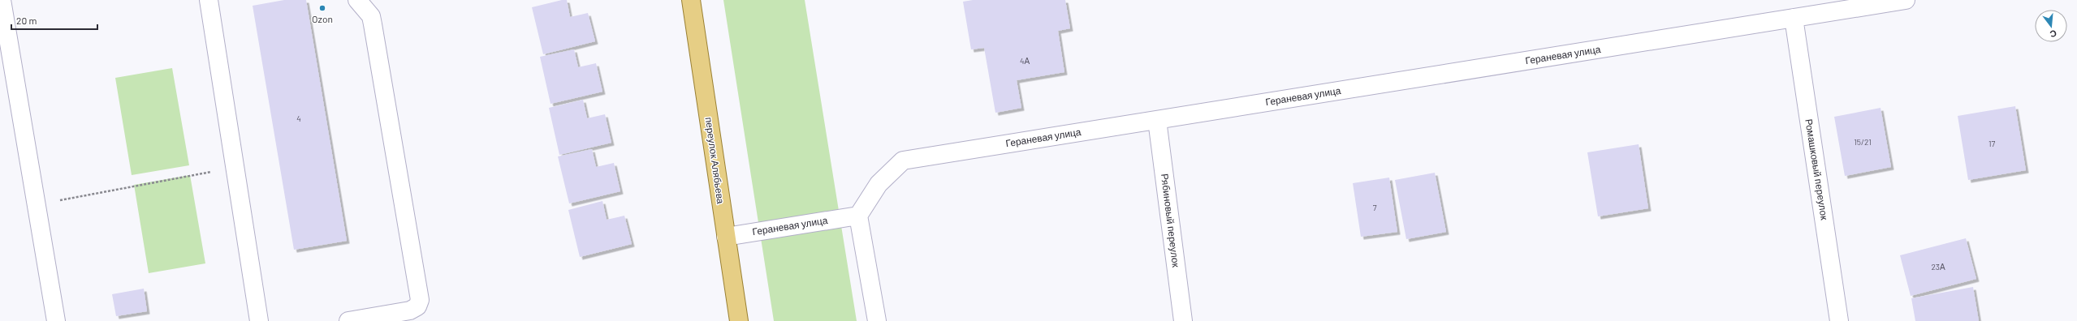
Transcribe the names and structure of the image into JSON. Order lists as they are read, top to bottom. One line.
{"streets":{"main road":["переулок Алябьева"],"lane":["Гераневая улица","Ромашковый переулок","Рябиновый переулок"]},"crossings":[["Гераневая улица","переулок Алябьева"],["Гераневая улица","Ромашковый переулок"],["Гераневая улица","Рябиновый переулок"]],"places":["Ozon"],"house_numbers":["4А","4","15/21","17","7","23А"],"scale_bar":"20 m","north":"bottom"}
